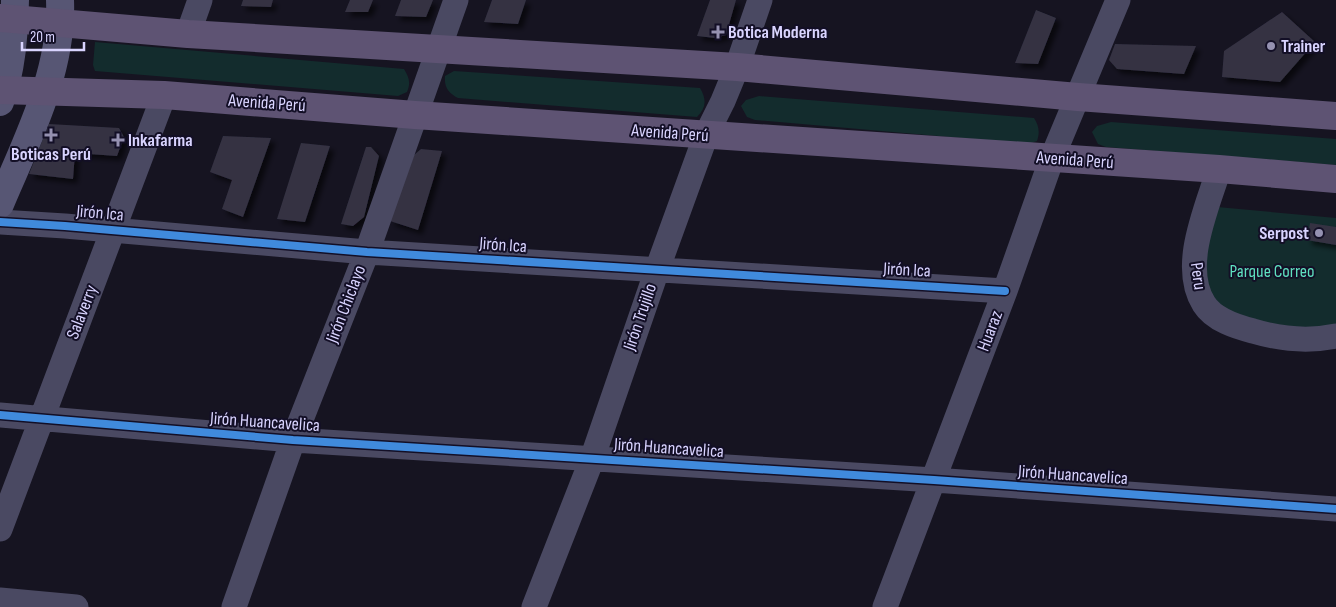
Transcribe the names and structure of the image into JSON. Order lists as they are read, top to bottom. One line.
{"streets":{"main road":["Avenida Perú"],"street":["Jirón Ica","Peru","Jirón Chiclayo","Salaverry","Jirón Trujillo","Huaraz","Jirón Huancavelica"]},"crossings":[["Avenida Perú","Peru"],["Avenida Perú","Jirón Chiclayo"],["Avenida Perú","Salaverry"],["Avenida Perú","Jirón Trujillo"],["Avenida Perú","Huaraz"],["Jirón Ica","Jirón Chiclayo"],["Jirón Ica","Salaverry"],["Jirón Ica","Jirón Trujillo"],["Jirón Ica","Huaraz"],["Jirón Chiclayo","Jirón Huancavelica"],["Salaverry","Jirón Huancavelica"],["Jirón Trujillo","Jirón Huancavelica"],["Huaraz","Jirón Huancavelica"]],"parks":["Parque Correo"],"places":{"health":["Botica Moderna","Boticas Perú","Inkafarma"],"other":["Trainer","Serpost"]},"scale_bar":"20 m"}
